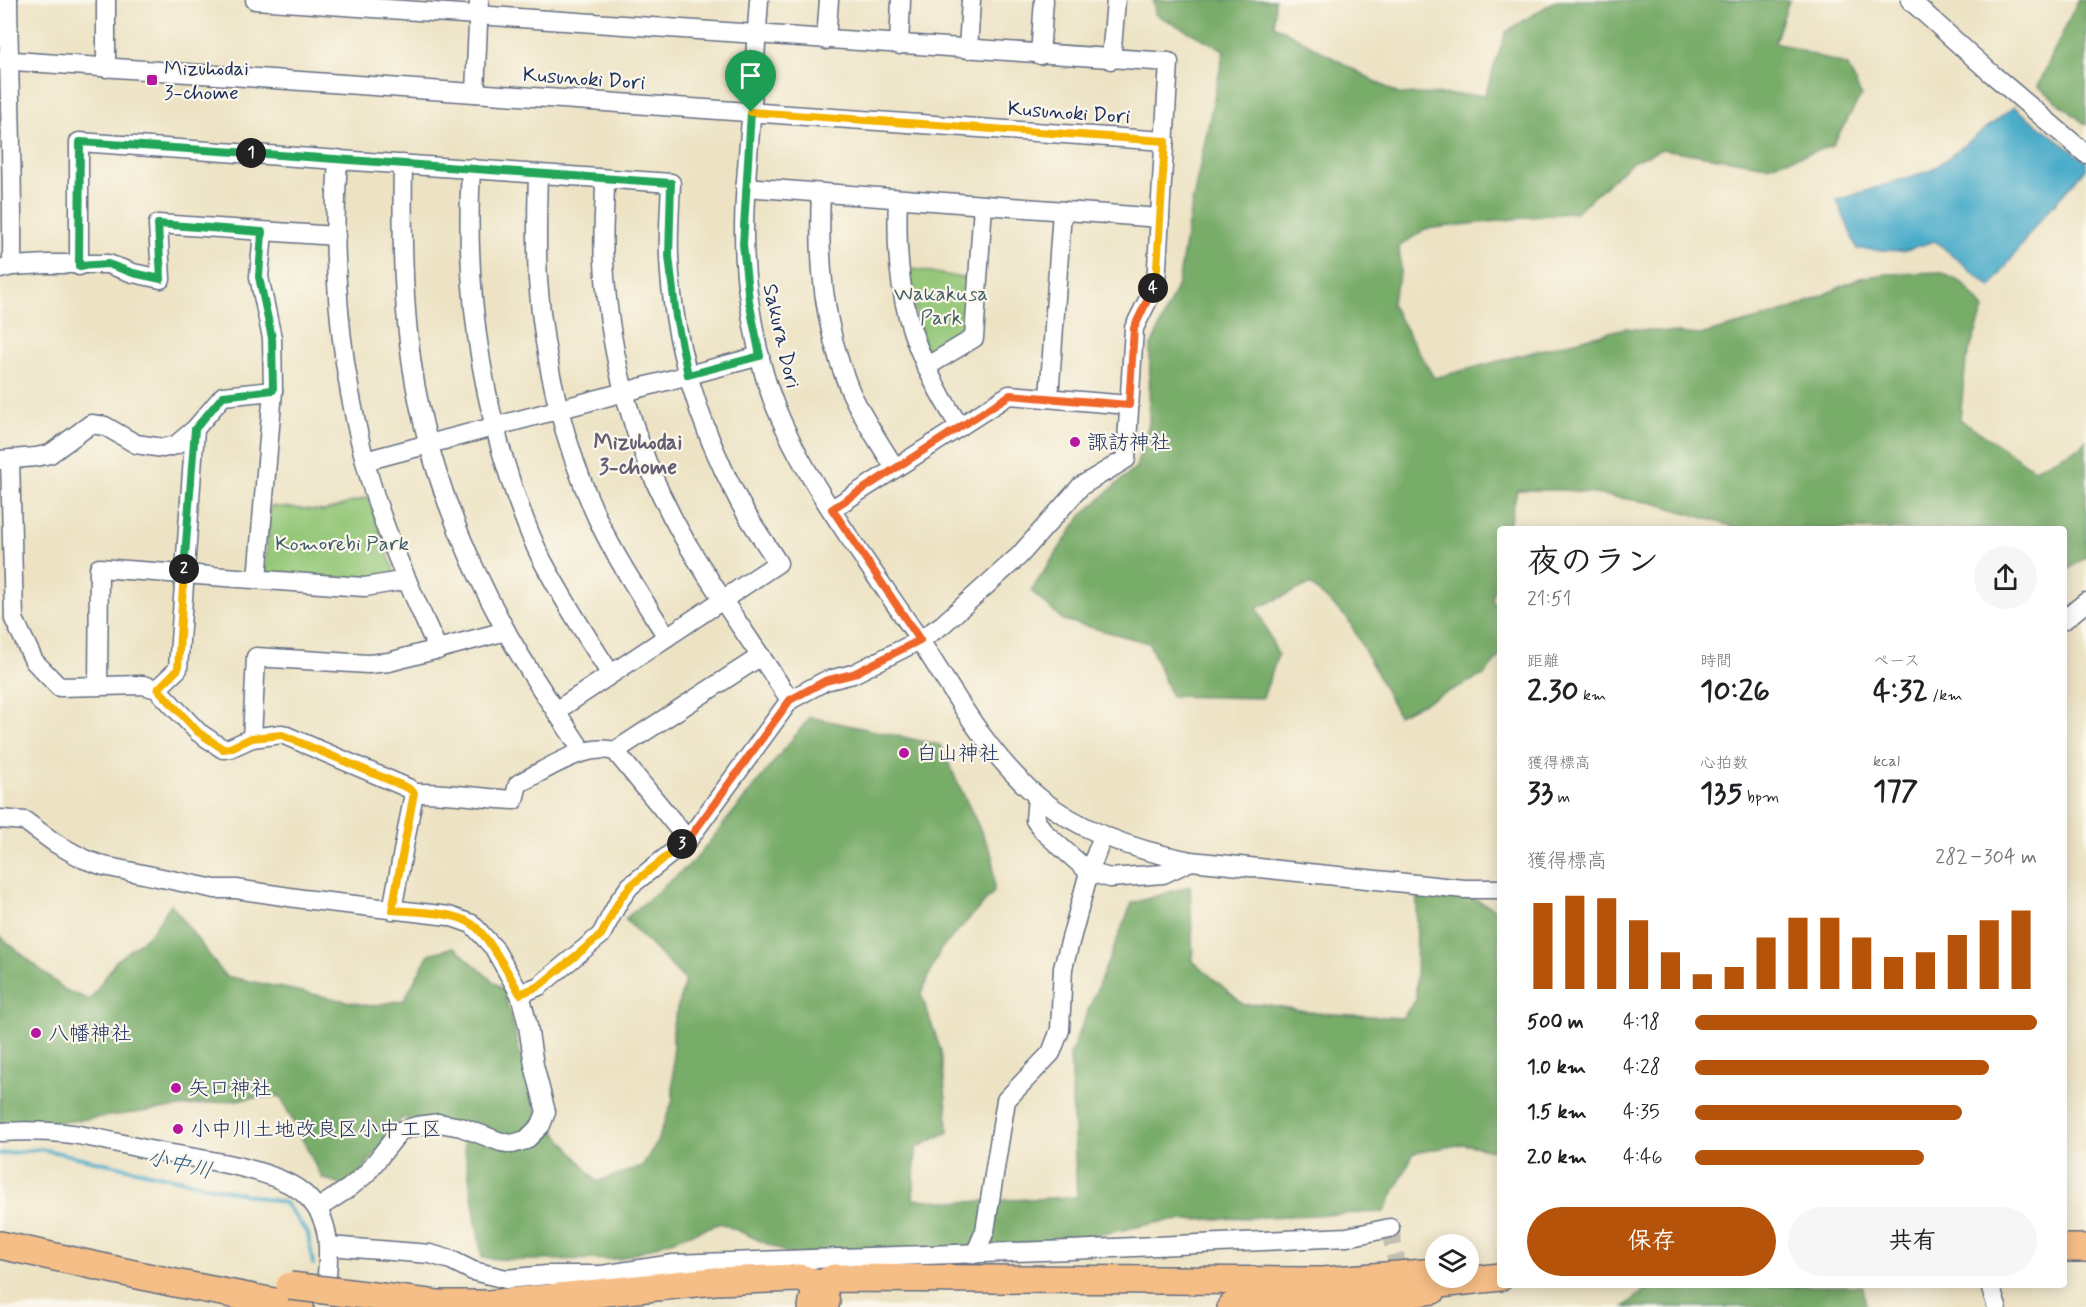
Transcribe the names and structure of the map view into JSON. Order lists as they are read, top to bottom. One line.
{"streets":{"street":["Kusunoki Dori","Sakura Dori"]},"crossings":[["Kusunoki Dori","Sakura Dori"]],"districts":["Mizuhodai 3-chome"],"water":["小中川"],"parks":["Wakakusa Park","Komorebi Park"],"places":{"transit":["Mizuhodai 3-chome"],"other":["諏訪神社","白山神社","八幡神社","矢口神社","小中川土地改良区小中工区"]},"page":{"pins":["1","4","2","3"],"heading":["夜のラン","21:51"],"stats":[["距離","2.30 km"],["時間","10:26"],["ペース","4:32 /km"],["獲得標高","33 m"],["心拍数","135 bpm"],["kcal","177"]],"chart":["獲得標高","282–304 m"],"list":[{"name":"500 m","note":"4:18"},{"name":"1.0 km","note":"4:28"},{"name":"1.5 km","note":"4:35"},{"name":"2.0 km","note":"4:46"}],"buttons":["保存","共有"]}}
